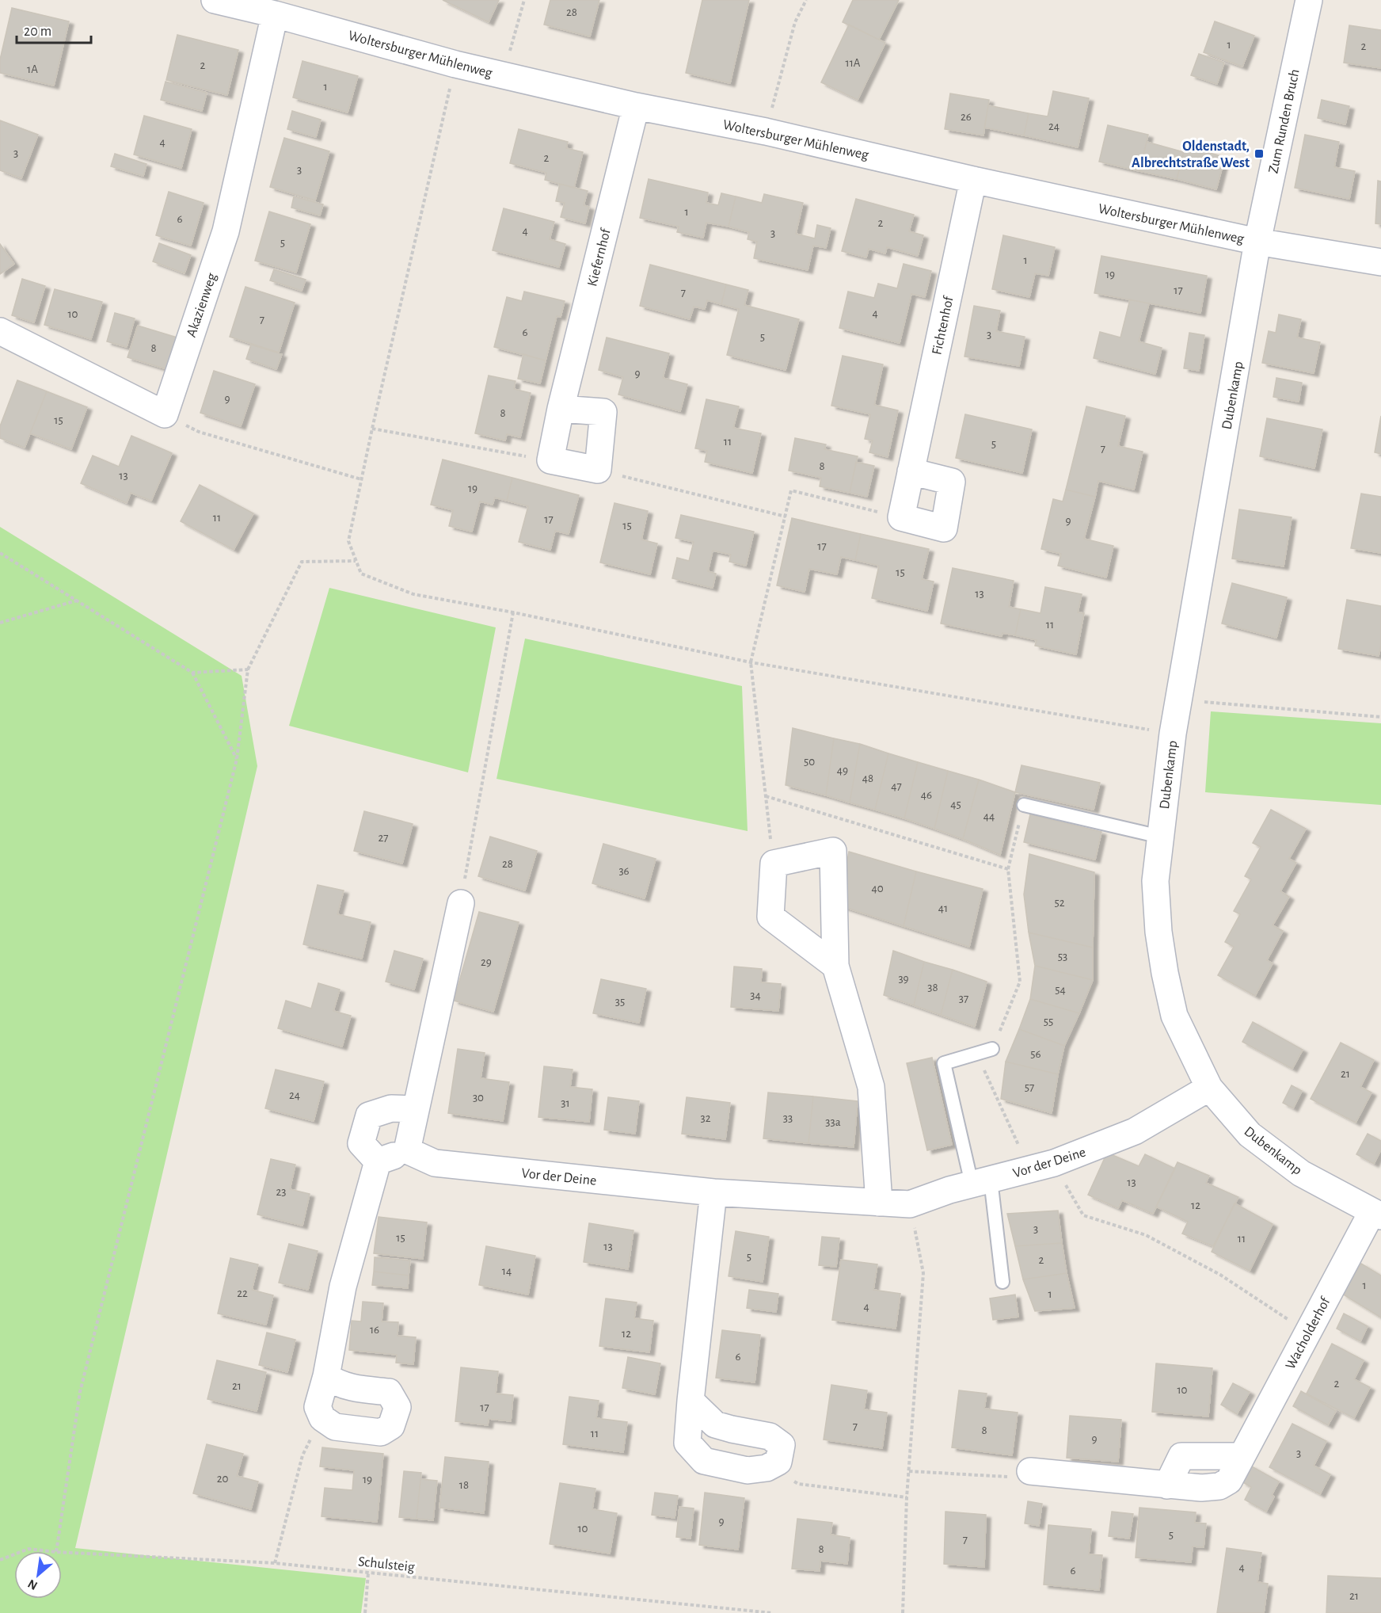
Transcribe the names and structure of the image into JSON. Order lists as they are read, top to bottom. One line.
{"streets":{"street":["Woltersburger Mühlenweg","Zum Runden Bruch","Kiefernhof","Akazienweg","Fichtenhof","Dubenkamp","Vor der Deine","Wacholderhof"],"path":["Schulsteig"]},"crossings":[["Woltersburger Mühlenweg","Zum Runden Bruch"],["Woltersburger Mühlenweg","Kiefernhof"],["Woltersburger Mühlenweg","Akazienweg"],["Woltersburger Mühlenweg","Fichtenhof"],["Woltersburger Mühlenweg","Dubenkamp"],["Zum Runden Bruch","Dubenkamp"],["Dubenkamp","Vor der Deine"],["Dubenkamp","Wacholderhof"]],"places":{"transit":["Oldenstadt, Albrechtstraße West"]},"house_numbers":["28","1","2","11A","2","1A","1","26","24","4","3","2","3","1","6","2","4","3","5","1","19","17","7","4","10","7","6","3","5","8","9","9","8","15","11","5","7","8","13","19","11","17","9","15","17","15","13","11","50","49","48","47","46","45","44","27","28","36","40","52","41","53","29","39","38","54","34","37","35","55","56","21","57","24","30","31","32","33","33a","13","23","12","3","15","11","13","5","2","14","1","22","1","4","16","12","6","2","21","10","17","7","8","11","9","3","20","19","18","9","10","5","7","8","4","6","21"],"scale_bar":"20 m","north":"bottom left"}
